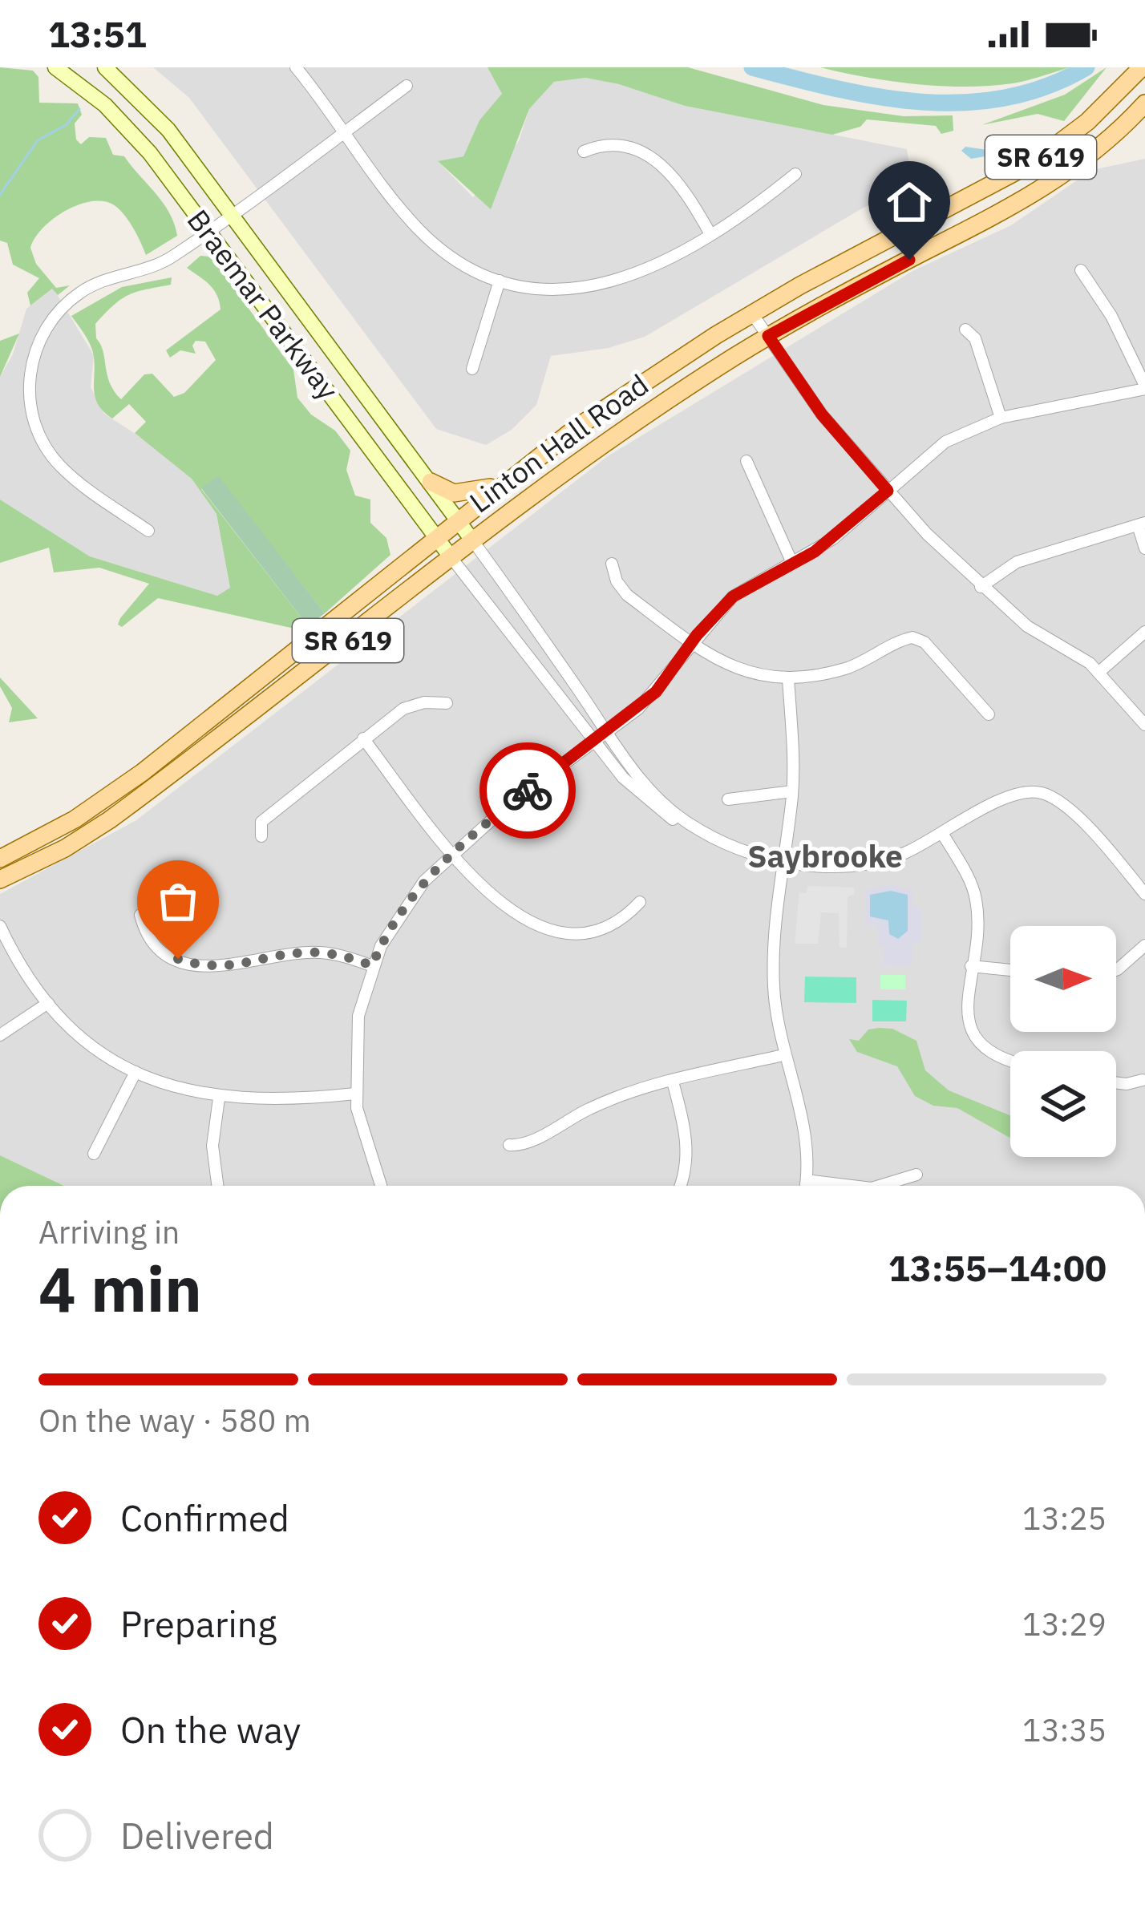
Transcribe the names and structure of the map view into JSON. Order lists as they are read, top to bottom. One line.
{"streets":{"main road":["SR 619","Linton Hall Road"],"street":["Braemar Parkway"]},"crossings":[["Braemar Parkway","Linton Hall Road"]],"districts":["Saybrooke"],"north":"right","page":{"status":"13:51","heading":["4 min","Arriving in","13:55–14:00"],"bar":"On the way · 580 m","list":[["Confirmed","13:25"],["Preparing","13:29"],["On the way","13:35"],"Delivered"]}}
